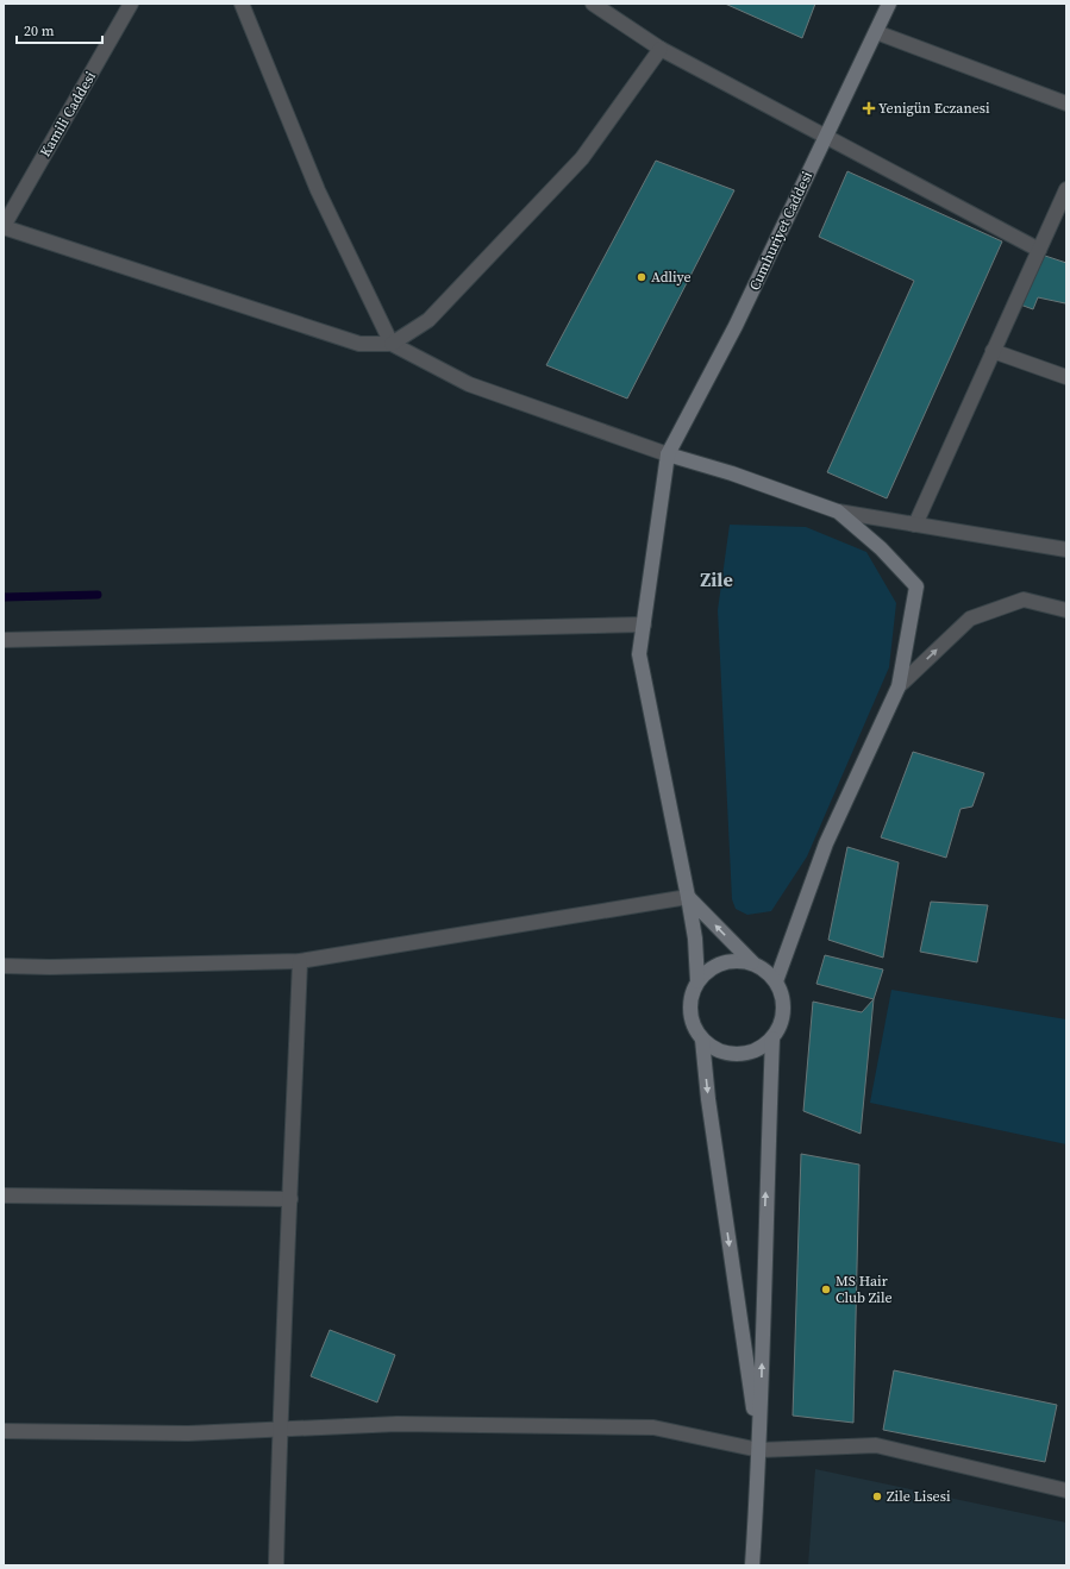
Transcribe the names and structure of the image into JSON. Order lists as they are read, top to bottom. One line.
{"streets":{"main road":["Cumhuriyet Caddesi"],"street":["Kamili Caddesi"]},"districts":["Zile"],"places":{"health":["Yenigün Eczanesi"],"other":["Adliye","MS Hair Club Zile","Zile Lisesi"]},"scale_bar":"20 m"}
